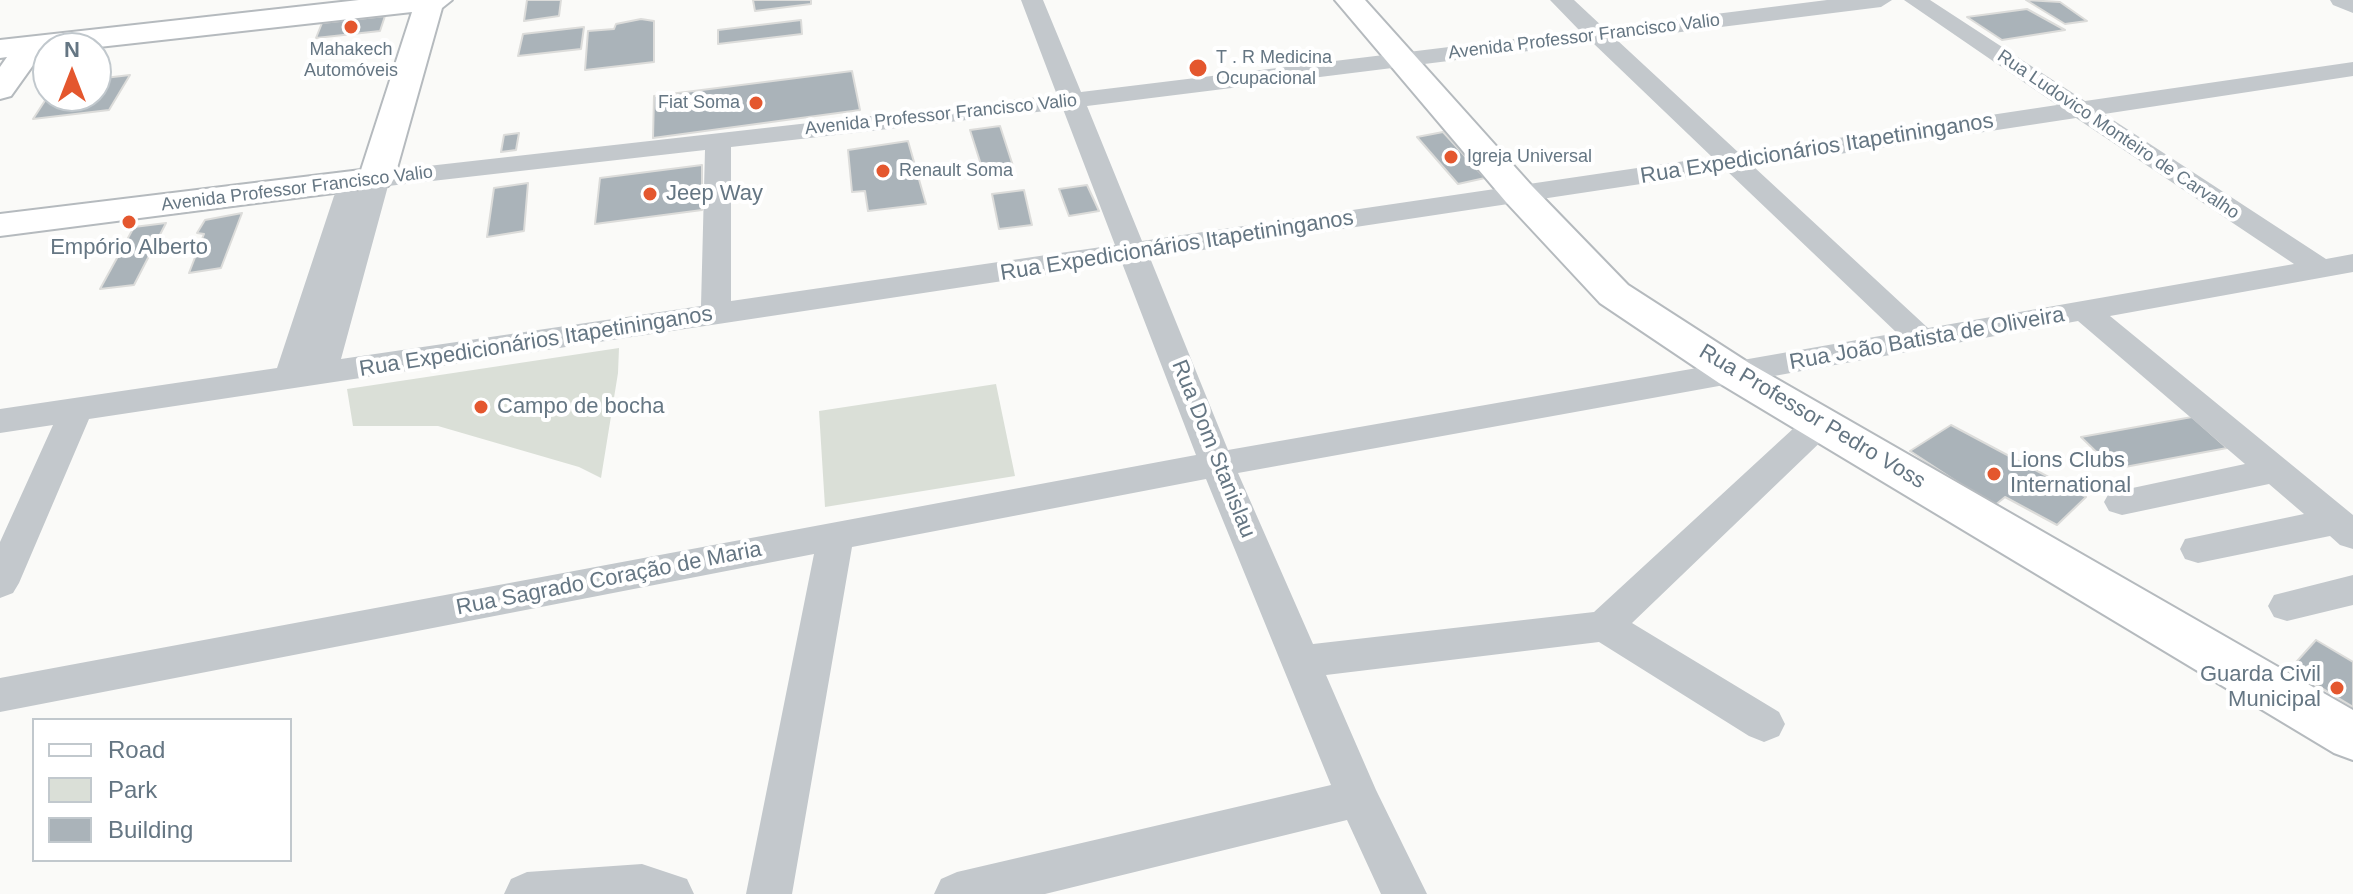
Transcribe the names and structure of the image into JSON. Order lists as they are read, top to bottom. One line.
{"streets":{"main road":["Avenida Professor Francisco Valio","Rua Professor Pedro Voss"],"street":["Rua Ludovico Monteiro de Carvalho","Rua Expedicionários Itapetininganos","Rua João Batista de Oliveira","Rua Dom Stanislau","Rua Sagrado Coração de Maria"]},"crossings":[["Avenida Professor Francisco Valio","Rua Professor Pedro Voss"],["Avenida Professor Francisco Valio","Rua Dom Stanislau"],["Rua Ludovico Monteiro de Carvalho","Rua Expedicionários Itapetininganos"],["Rua Ludovico Monteiro de Carvalho","Rua João Batista de Oliveira"],["Rua Expedicionários Itapetininganos","Rua Professor Pedro Voss"],["Rua Expedicionários Itapetininganos","Rua Dom Stanislau"],["Rua João Batista de Oliveira","Rua Professor Pedro Voss"],["Rua João Batista de Oliveira","Rua Dom Stanislau"],["Rua João Batista de Oliveira","Rua Sagrado Coração de Maria"],["Rua Dom Stanislau","Rua Sagrado Coração de Maria"]],"places":["Mahakech Automóveis","T . R Medicina Ocupacional","Fiat Soma","Igreja Universal","Renault Soma","Jeep Way","Empório Alberto","Campo de bocha","Lions Clubs International","Guarda Civil Municipal"],"legend":["Road","Park","Building"],"north":"top"}
